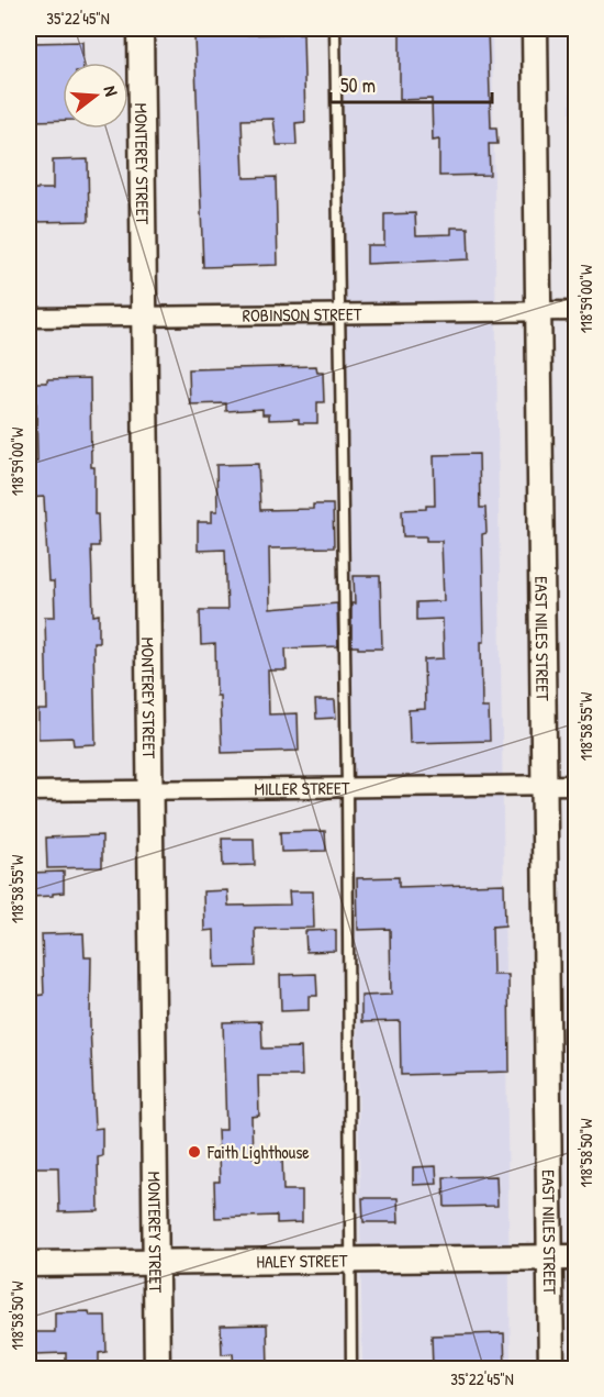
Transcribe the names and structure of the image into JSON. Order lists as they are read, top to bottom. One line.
{"streets":{"main road":["MONTEREY STREET","EAST NILES STREET","HALEY STREET"],"street":["ROBINSON STREET","MILLER STREET"]},"crossings":[["MONTEREY STREET","ROBINSON STREET"],["MONTEREY STREET","MILLER STREET"],["MONTEREY STREET","HALEY STREET"],["ROBINSON STREET","EAST NILES STREET"],["EAST NILES STREET","MILLER STREET"],["EAST NILES STREET","HALEY STREET"]],"places":["Faith Lighthouse"],"scale_bar":"50 m","north":"right","coordinates":["35°22'45\"N","118°59'00\"W","118°58'55\"W","118°58'50\"W"]}
